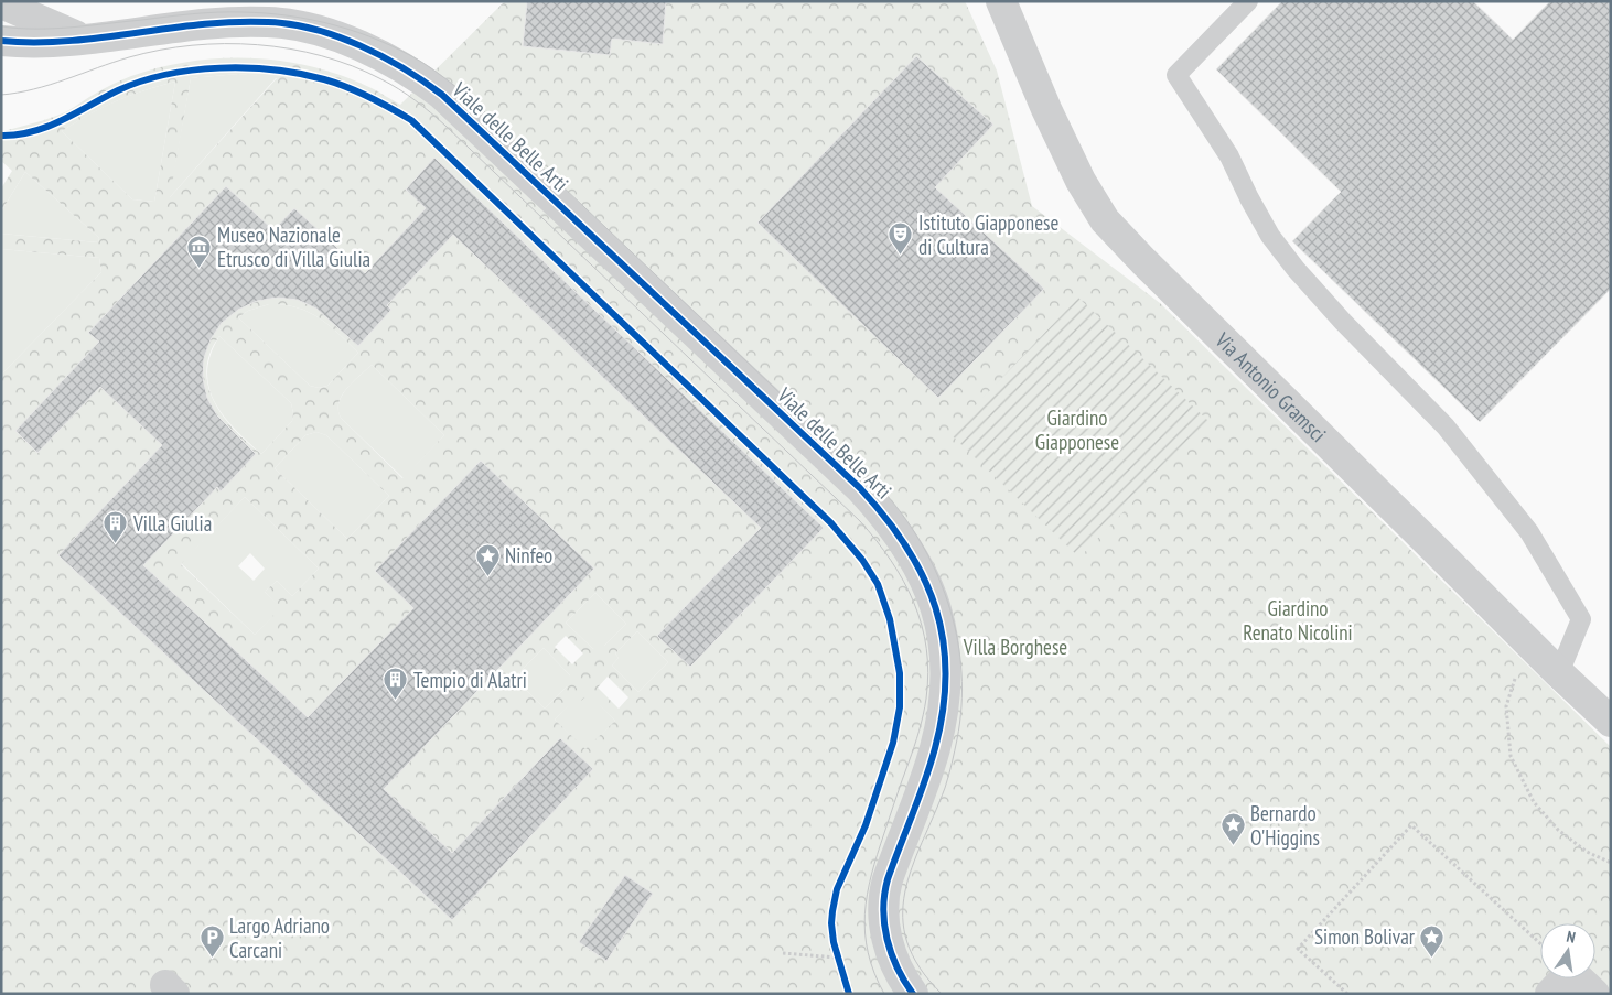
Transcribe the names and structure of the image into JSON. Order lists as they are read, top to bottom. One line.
{"streets":{"street":["Viale delle Belle Arti","Via Antonio Gramsci"]},"parks":["Giardino Giapponese","Giardino Renato Nicolini","Villa Borghese"],"places":{"theatre":["Istituto Giapponese di Cultura"],"museum":["Museo Nazionale Etrusco di Villa Giulia"],"building":["Villa Giulia","Tempio di Alatri"],"place":["Ninfeo","Bernardo O'Higgins","Simon Bolivar"],"parking":["Largo Adriano Carcani"]},"north":"top"}
